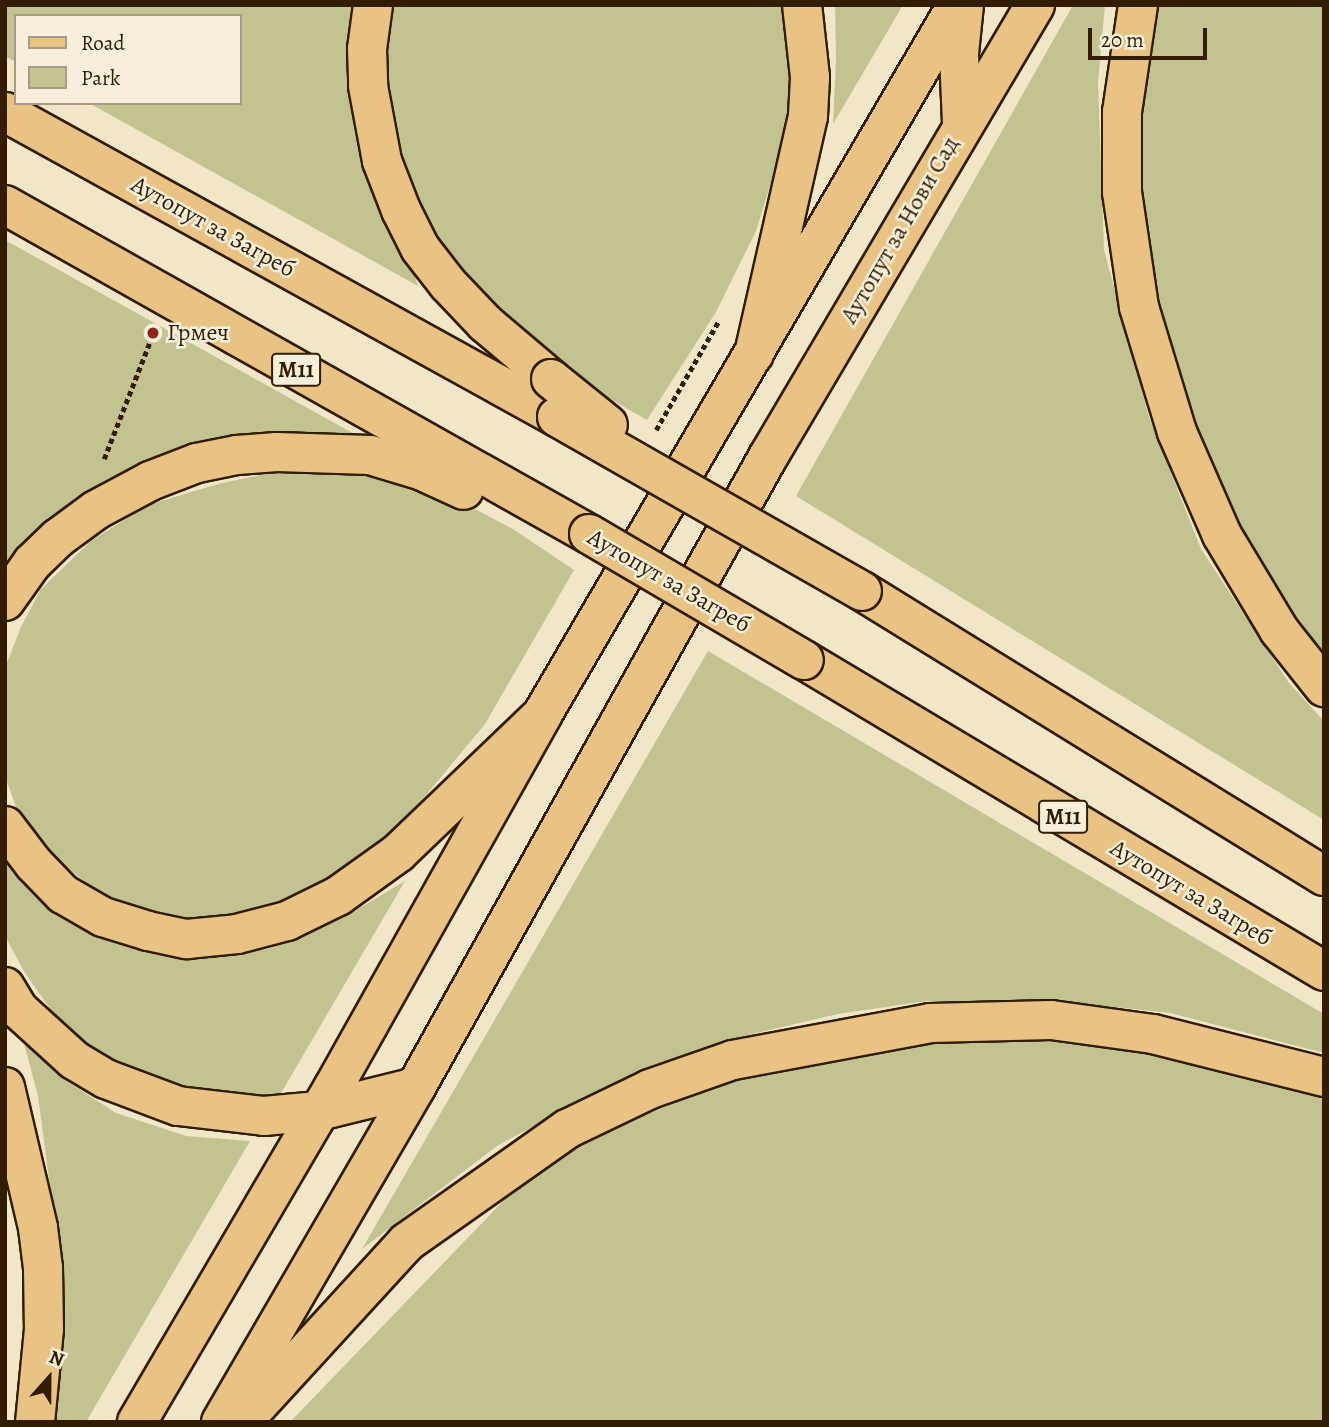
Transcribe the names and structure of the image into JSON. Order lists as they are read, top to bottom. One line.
{"streets":{"main road":["Аутопут за Загреб","Аутопут за Нови Сад","M11"]},"places":["Грмеч"],"legend":["Road","Park"],"scale_bar":"20 m","north":"top"}
